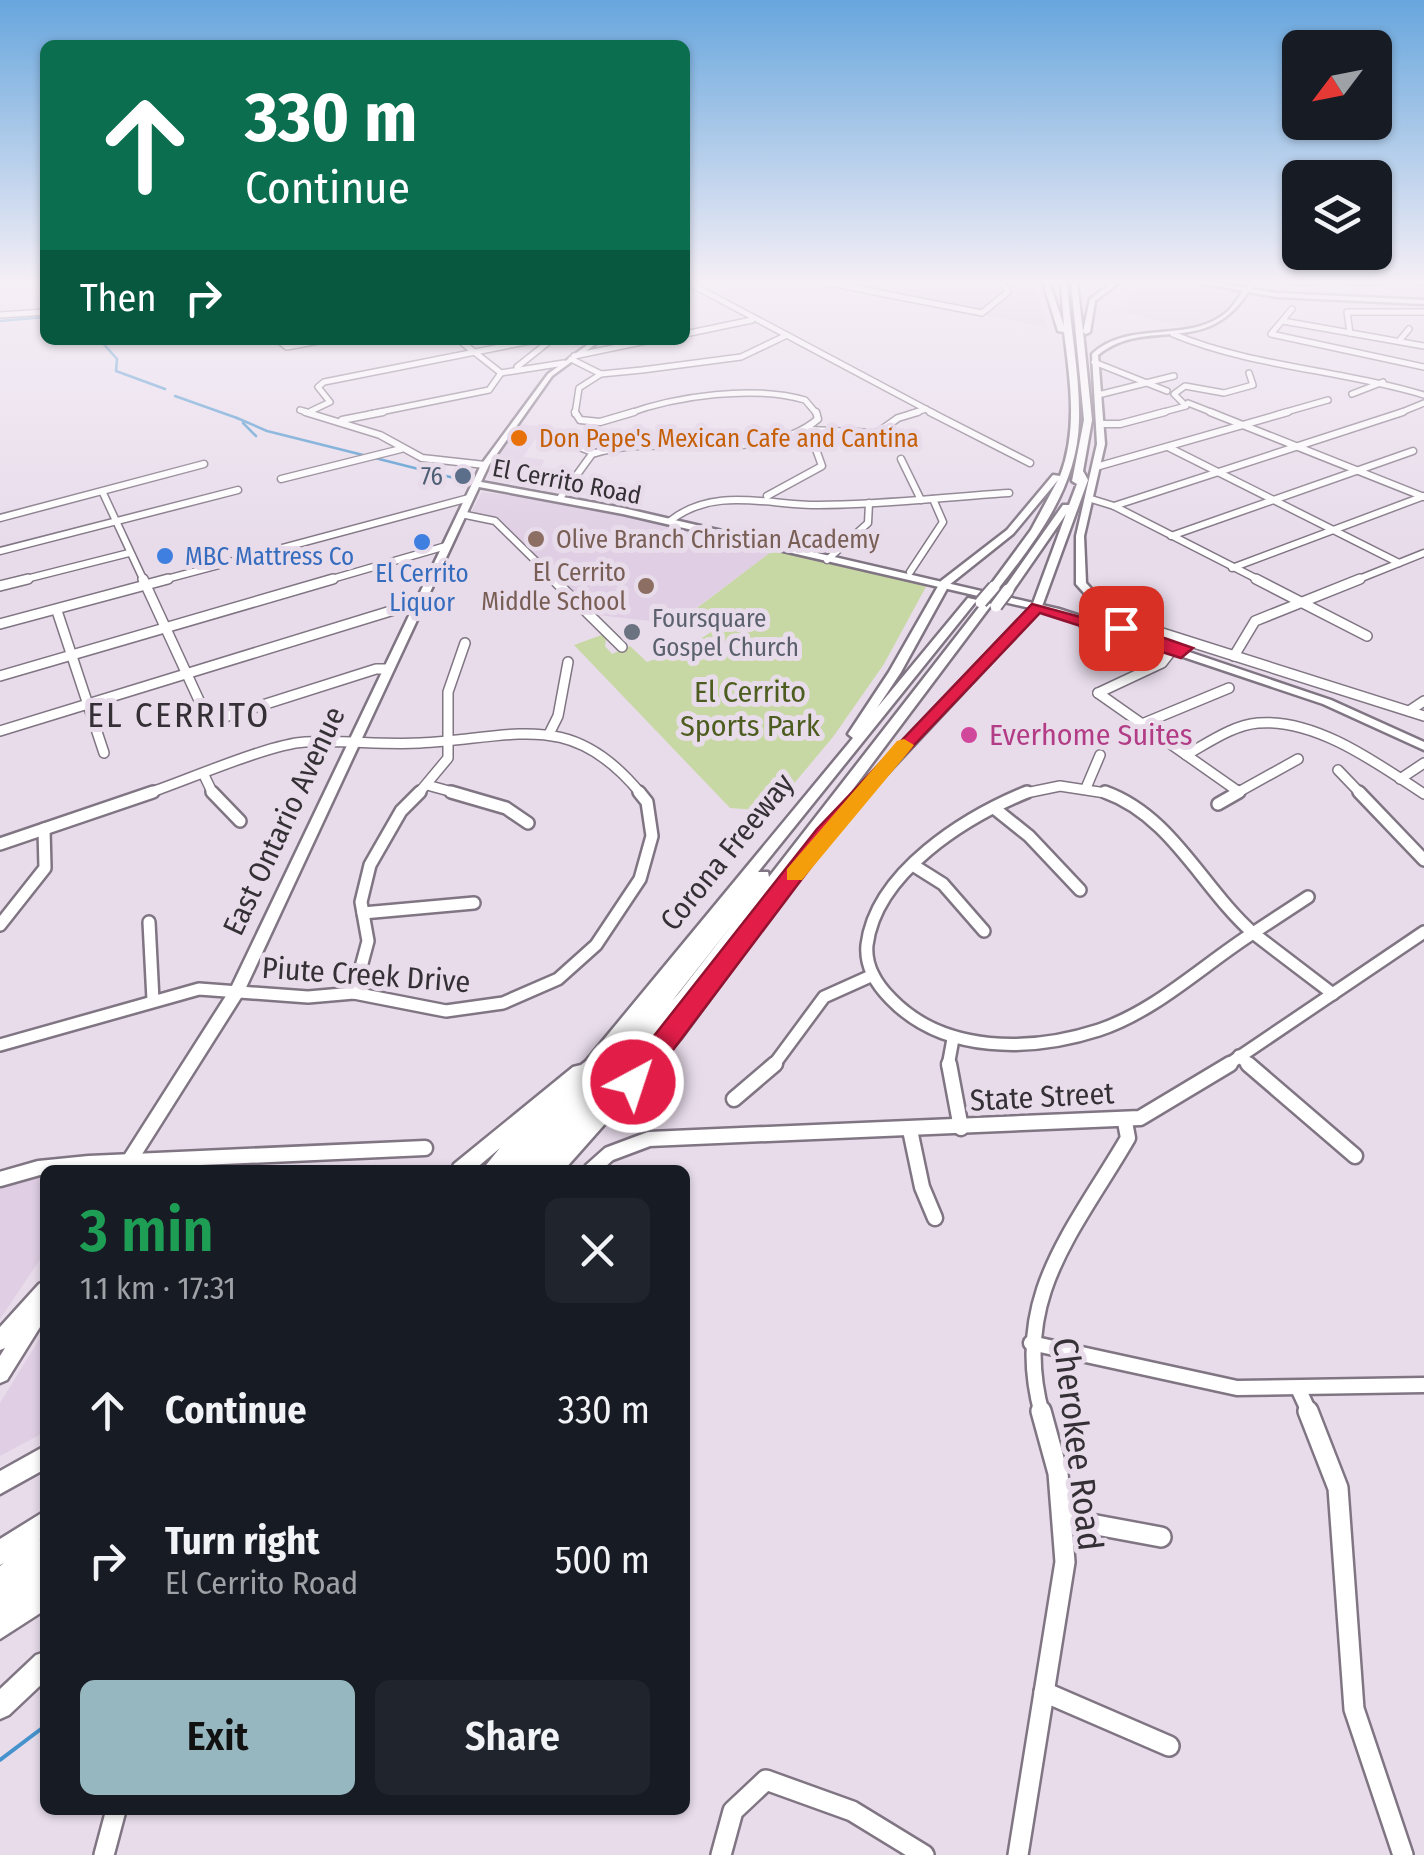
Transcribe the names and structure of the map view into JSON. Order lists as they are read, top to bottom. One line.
{"streets":{"highway":["Corona Freeway"],"main road":["El Cerrito Road","East Ontario Avenue"],"street":["Piute Creek Drive","State Street","Cherokee Road"]},"crossings":[["El Cerrito Road","East Ontario Avenue"],["East Ontario Avenue","Piute Creek Drive"],["State Street","Cherokee Road"]],"districts":["EL CERRITO"],"parks":["El Cerrito Sports Park"],"places":["Don Pepe's Mexican Cafe and Cantina","76","Olive Branch Christian Academy","El Cerrito Liquor","MBC Mattress Co","El Cerrito Middle School","Foursquare Gospel Church","Everhome Suites"],"north":"bottom left","page":{"turn":["330 m","Continue"],"then":"Then","heading":["3 min","1.1 km · 17:31"],"list":[{"name":"Continue","value":"330 m"},{"name":"Turn right","note":"El Cerrito Road","value":"500 m"}],"buttons":["Exit","Share"]}}
